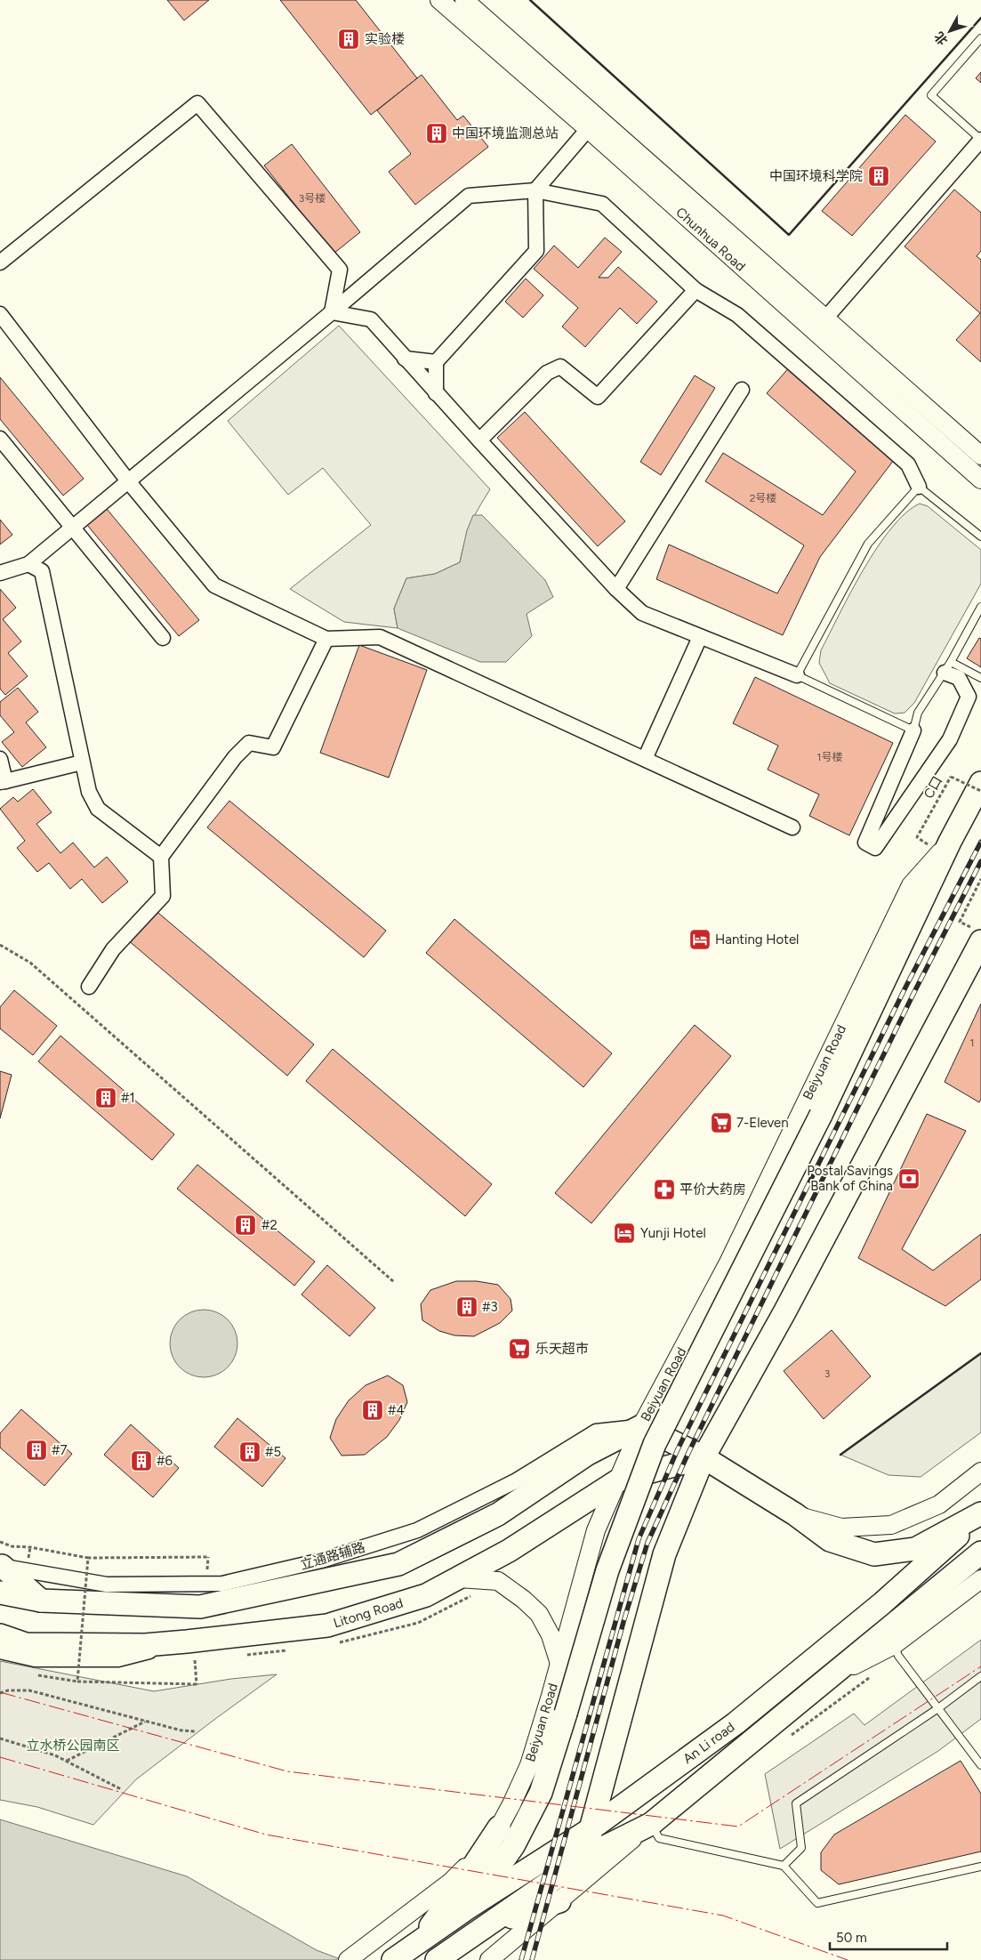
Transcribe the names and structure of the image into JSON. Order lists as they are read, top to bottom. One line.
{"streets":{"main road":["Beiyuan Road","Litong Road","An Li road"],"street":["Chunhua Road","立通路辅路"],"path":["C口"]},"crossings":[["Beiyuan Road","立通路辅路"],["Beiyuan Road","Litong Road"],["Beiyuan Road","An Li road"],["立通路辅路","An Li road"],["Litong Road","An Li road"]],"parks":["立水桥公园南区"],"places":{"building":["实验楼","中国环境监测总站","中国环境科学院","#1","#2","#3","#4","#7","#5","#6"],"hotel":["Hanting Hotel","Yunji Hotel"],"supermarket":["7-Eleven","乐天超市"],"bank":["Postal Savings Bank of China"],"pharmacy":["平价大药房"]},"house_numbers":["3号楼","2号楼","1号楼","1","3"],"scale_bar":"50 m","north":"bottom left"}
